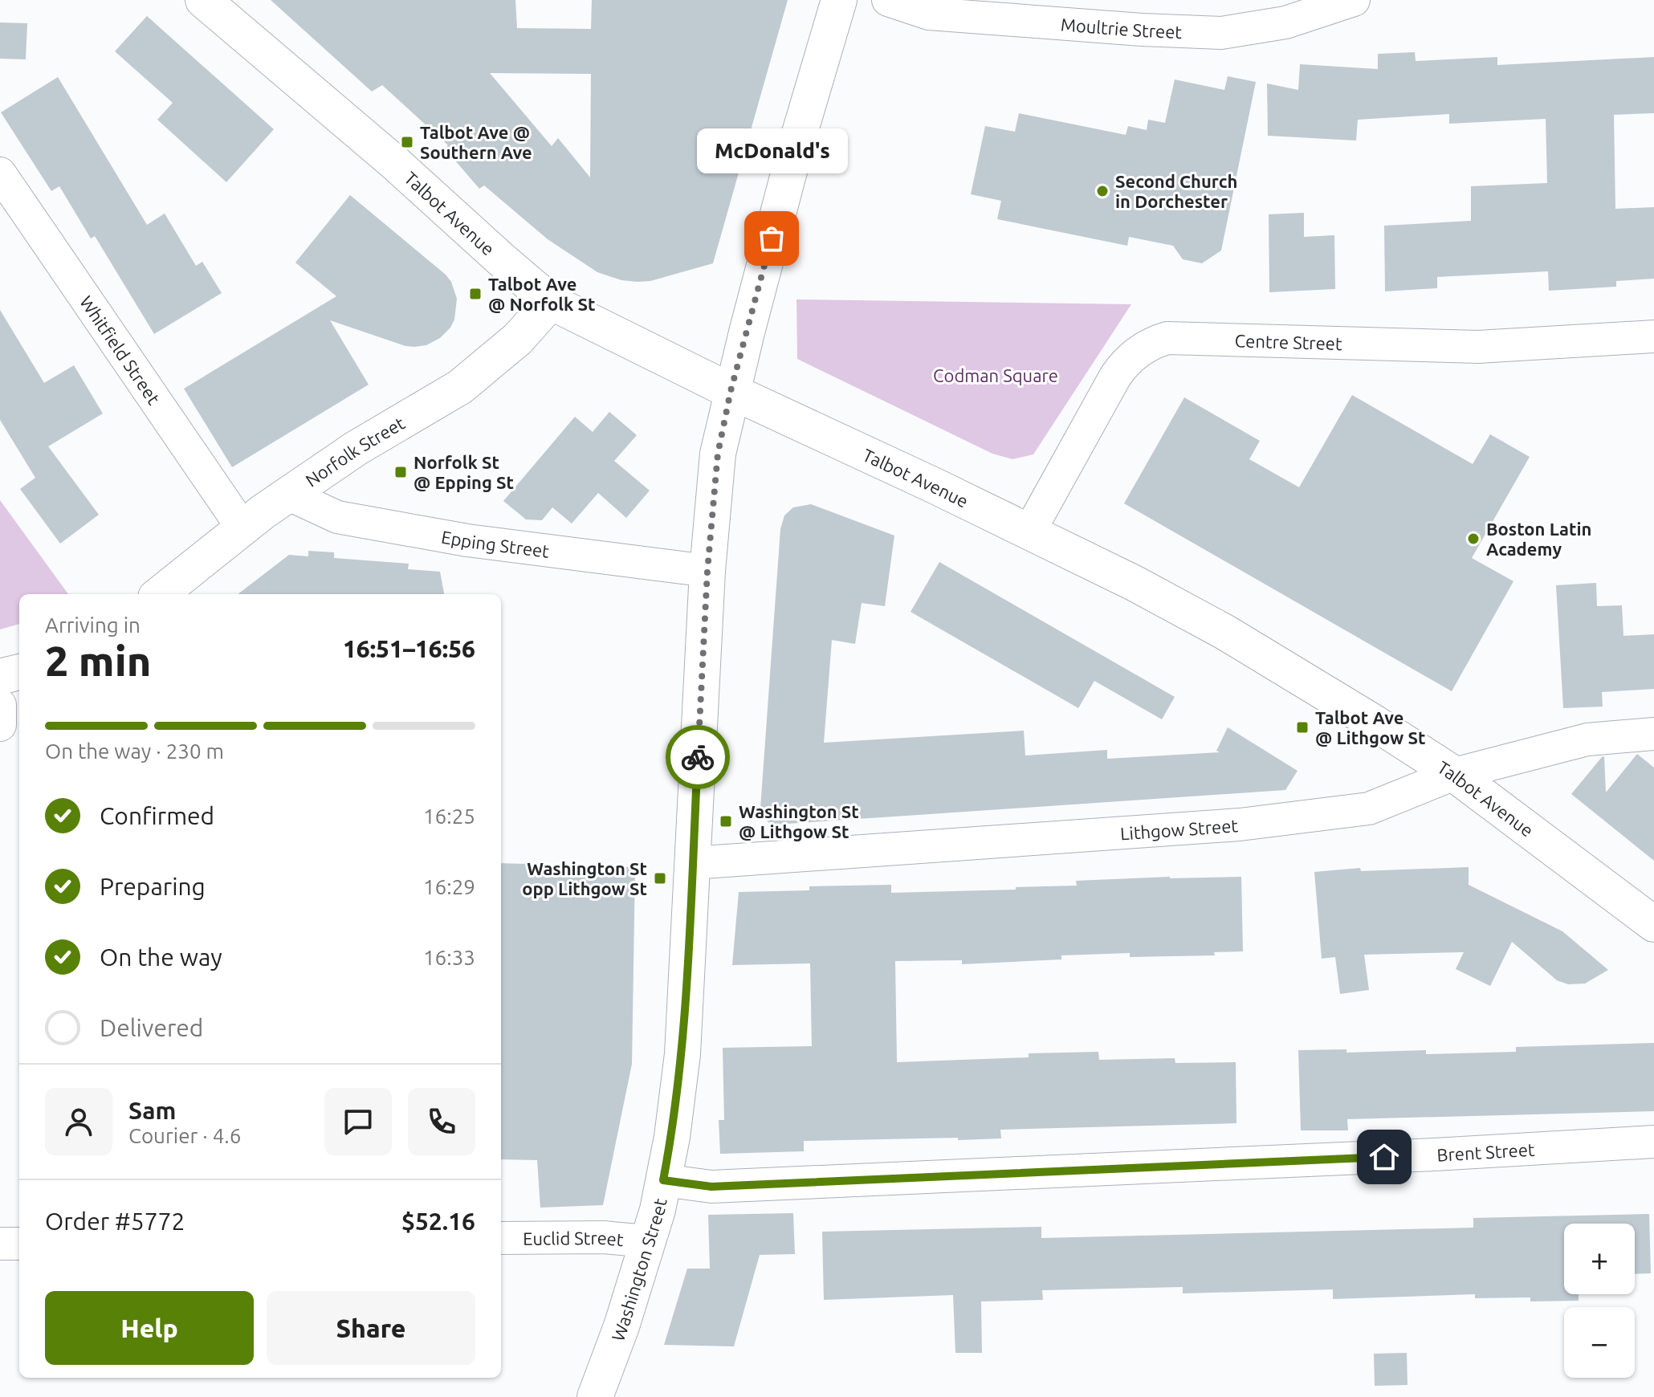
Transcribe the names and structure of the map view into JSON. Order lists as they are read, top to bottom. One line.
{"streets":{"main road":["Talbot Avenue","Norfolk Street","Washington Street"],"street":["Moultrie Street","Centre Street","Whitfield Street","Epping Street","Lithgow Street","Brent Street","Euclid Street"]},"crossings":[["Talbot Avenue","Centre Street"],["Talbot Avenue","Norfolk Street"],["Talbot Avenue","Lithgow Street"],["Talbot Avenue","Washington Street"],["Whitfield Street","Norfolk Street"],["Norfolk Street","Epping Street"],["Epping Street","Washington Street"],["Lithgow Street","Washington Street"],["Brent Street","Washington Street"],["Euclid Street","Washington Street"]],"parks":["Codman Square"],"places":{"transit":["Talbot Ave @ Southern Ave","Talbot Ave @ Norfolk St","Norfolk St @ Epping St","Talbot Ave @ Lithgow St","Washington St @ Lithgow St","Washington St opp Lithgow St"],"other":["Second Church in Dorchester","McDonald's","Boston Latin Academy"]},"page":{"bubble":"McDonald's","heading":["2 min","Arriving in","16:51–16:56"],"panel":["Sam","Courier · 4.6","Order #5772","$52.16"],"bar":"On the way · 230 m","list":[["Confirmed","16:25"],["Preparing","16:29"],["On the way","16:33"],"Delivered"],"map_buttons":["+","−"],"buttons":["Help","Share"]}}
